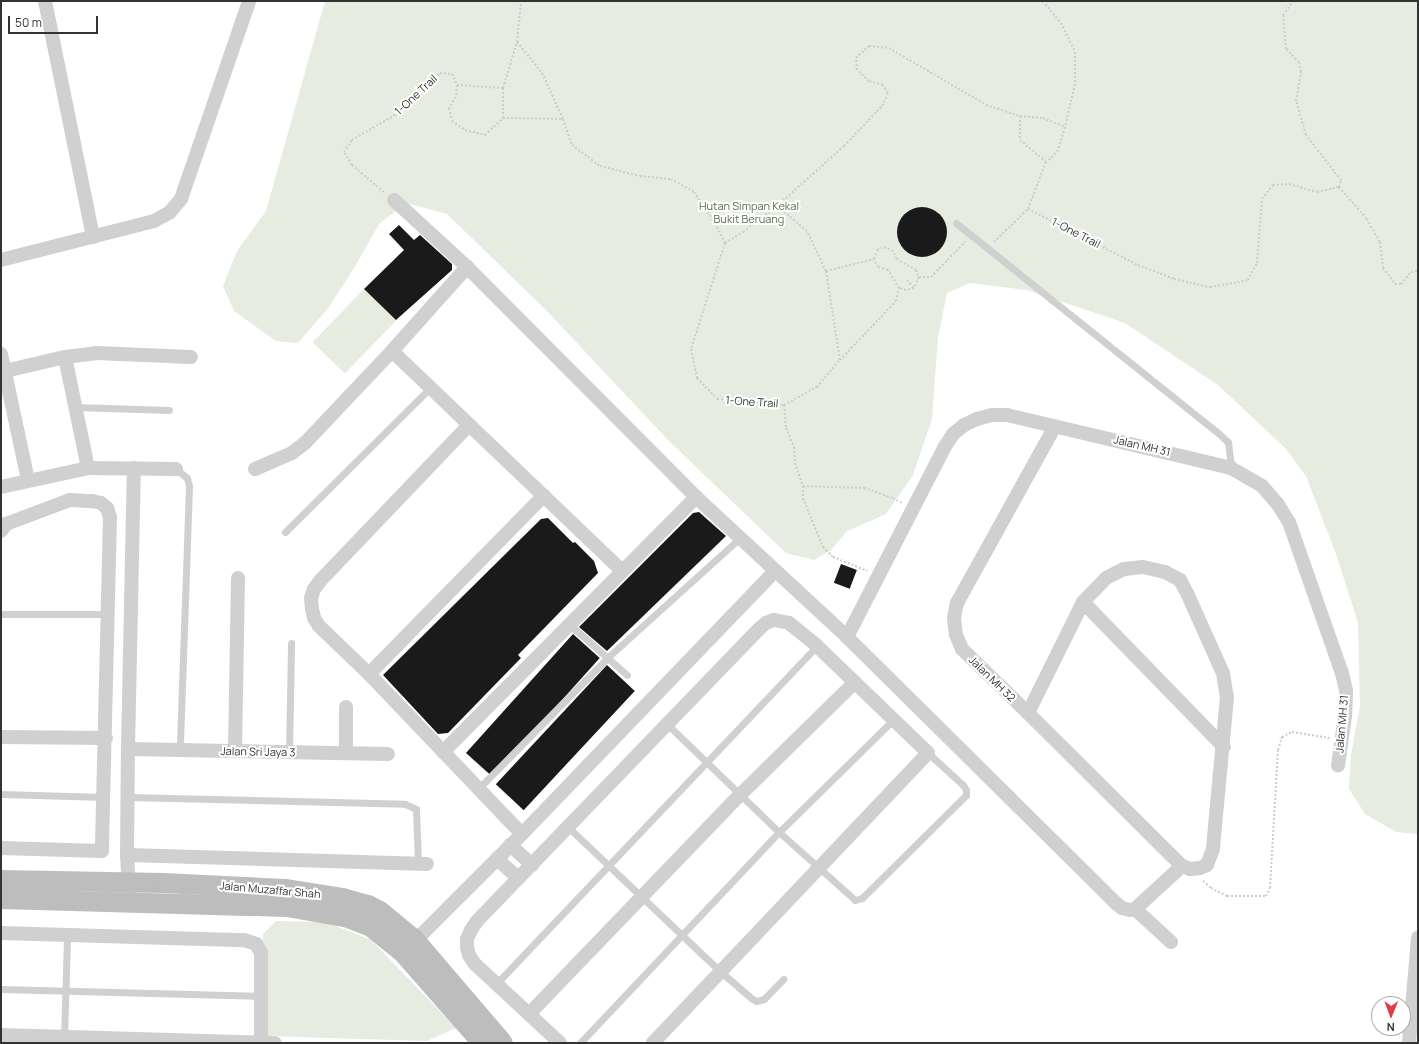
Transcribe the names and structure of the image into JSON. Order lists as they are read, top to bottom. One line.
{"streets":{"main road":["Jalan Muzaffar Shah"],"street":["Jalan MH 31","Jalan MH 32","Jalan Sri Jaya 3"],"path":["1-One Trail"]},"crossings":[["Jalan MH 31","Jalan MH 32"]],"parks":["Hutan Simpan Kekal Bukit Beruang"],"scale_bar":"50 m","north":"bottom"}
